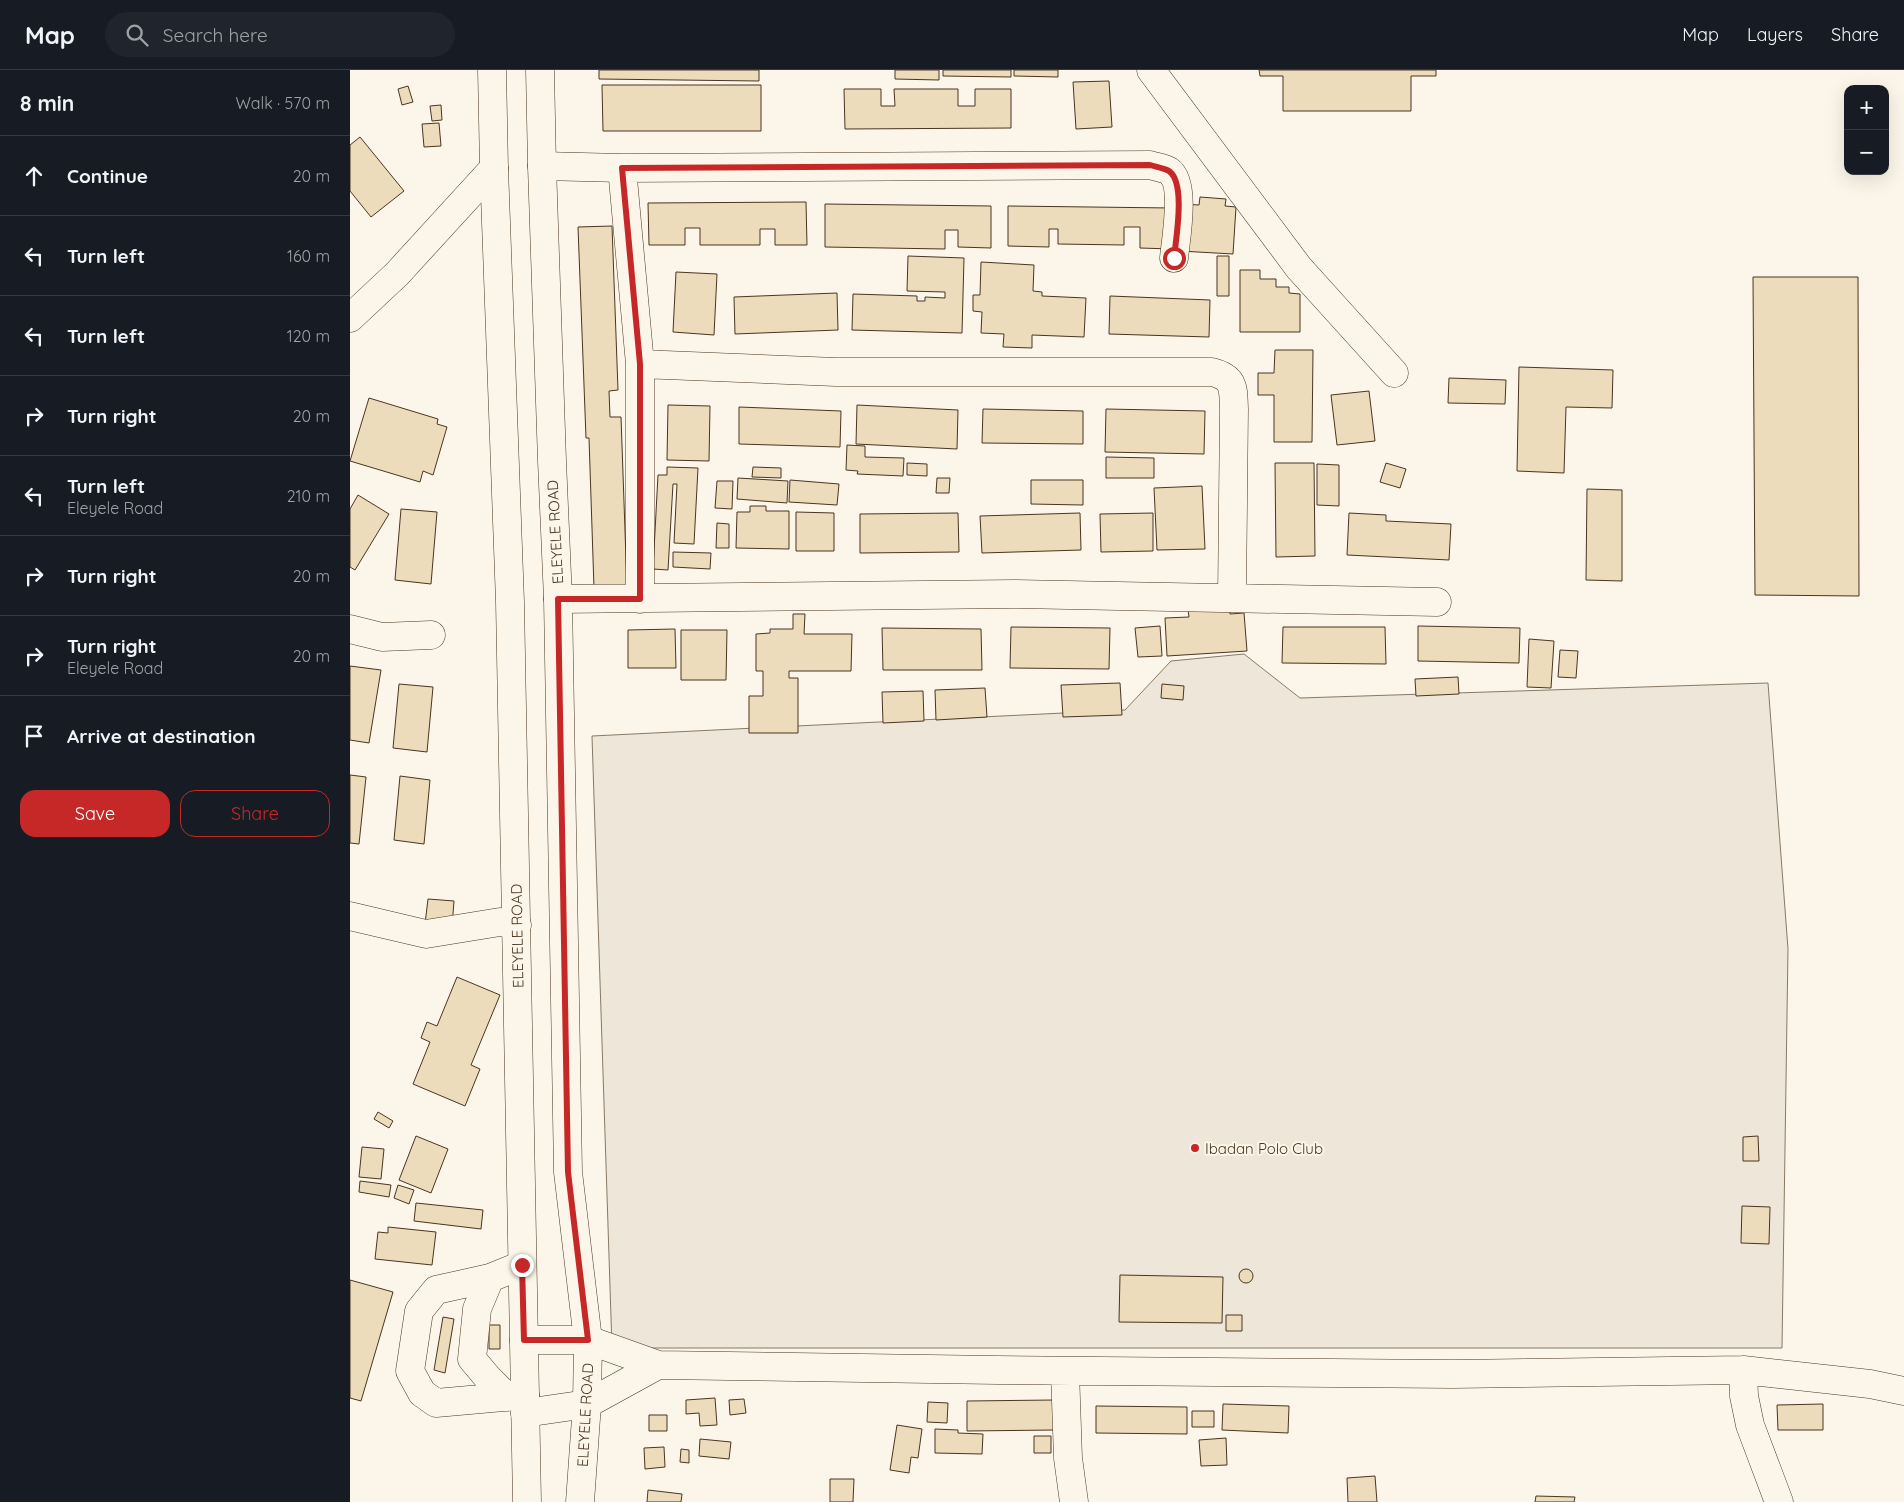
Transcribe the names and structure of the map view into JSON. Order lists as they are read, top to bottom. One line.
{"streets":{"street":["ELEYELE ROAD"]},"places":["Ibadan Polo Club"],"page":{"header":"Map","search":"Search here","nav":["Map","Layers","Share"],"heading":["8 min","Walk · 570 m"],"map_buttons":["+","−"],"list":[["Continue","20 m"],["Turn left","160 m"],["Turn left","120 m"],["Turn right","20 m"],["Turn left","Eleyele Road","210 m"],["Turn right","20 m"],["Turn right","Eleyele Road","20 m"],"Arrive at destination"],"buttons":["Save","Share"]}}
